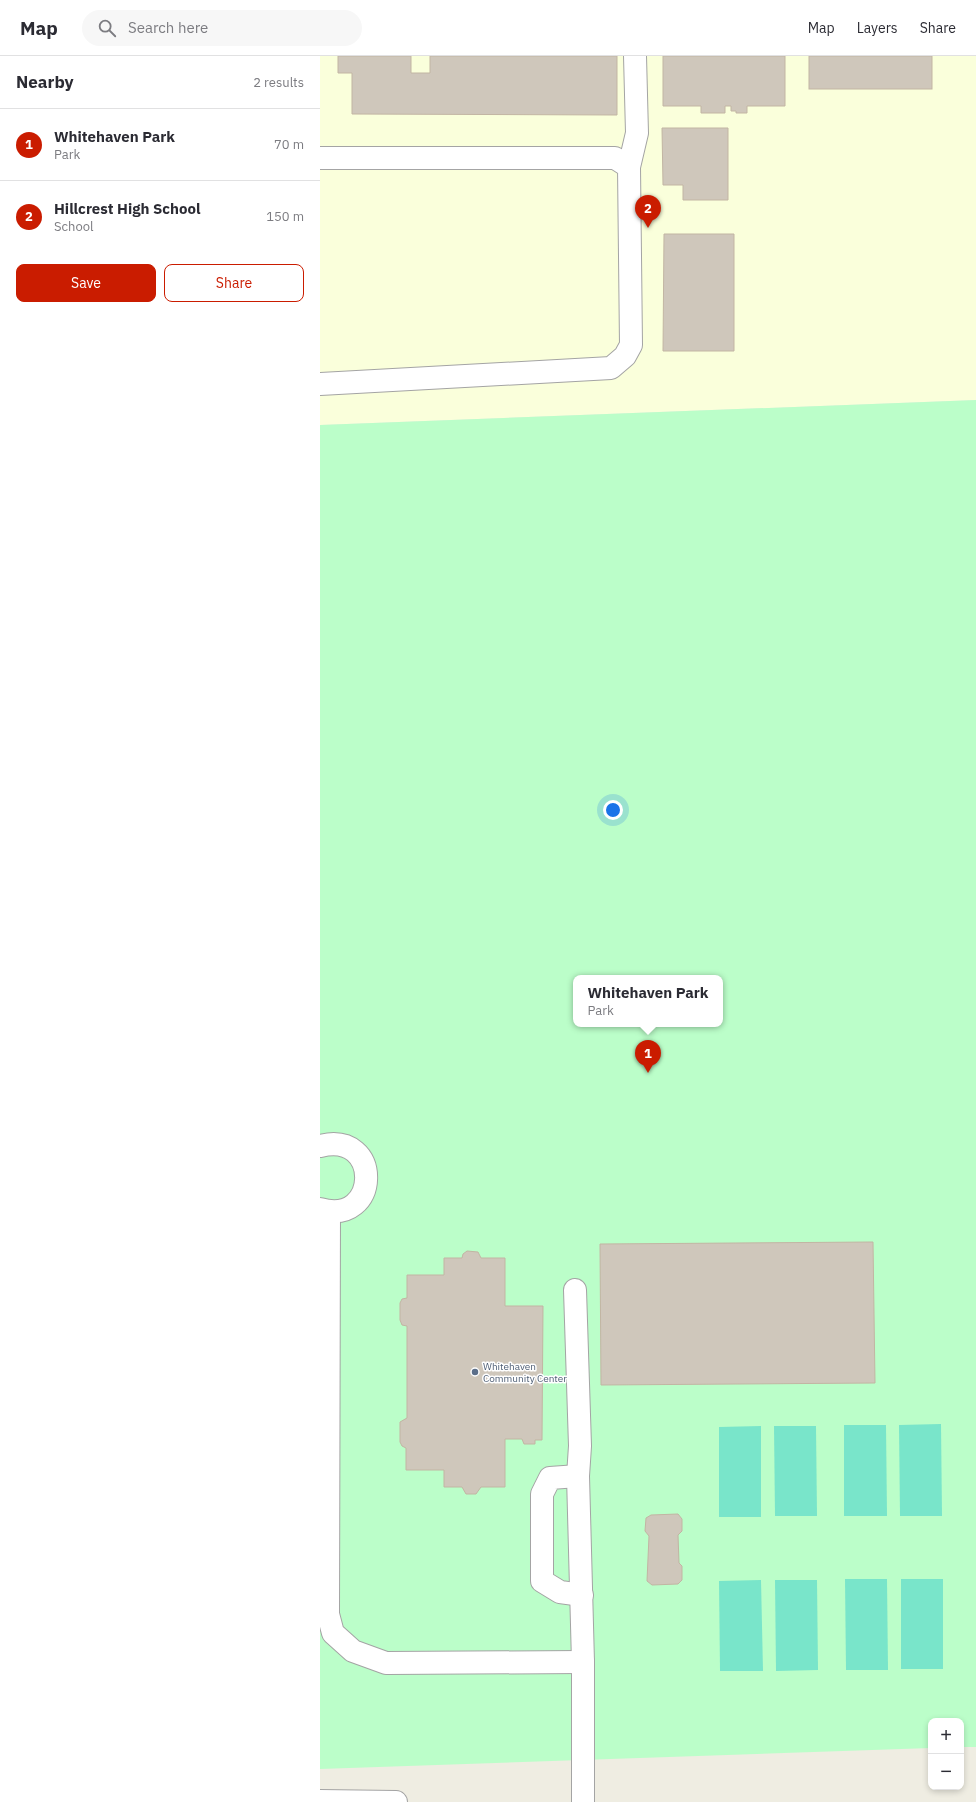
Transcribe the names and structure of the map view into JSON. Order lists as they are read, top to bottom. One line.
{"places":["Whitehaven Community Center"],"page":{"header":"Map","search":"Search here","nav":["Map","Layers","Share"],"heading":["Nearby","2 results"],"list":[{"mark":"1","name":"Whitehaven Park","note":"Park","value":"70 m"},{"mark":"2","name":"Hillcrest High School","note":"School","value":"150 m"}],"pins":["2","1"],"buttons":["Save","Share"],"popup":["Whitehaven Park","Park"],"map_buttons":["+","−"]}}
